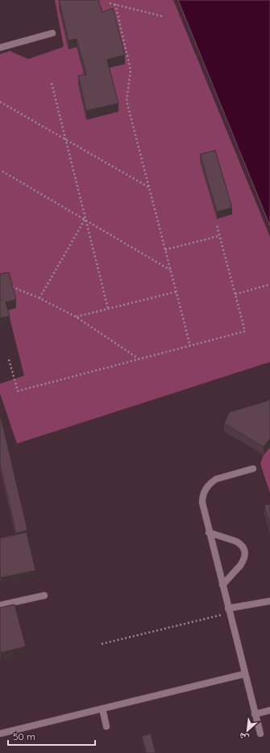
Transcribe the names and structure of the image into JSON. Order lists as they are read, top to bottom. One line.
{"scale_bar":"50 m","north":"bottom left"}
